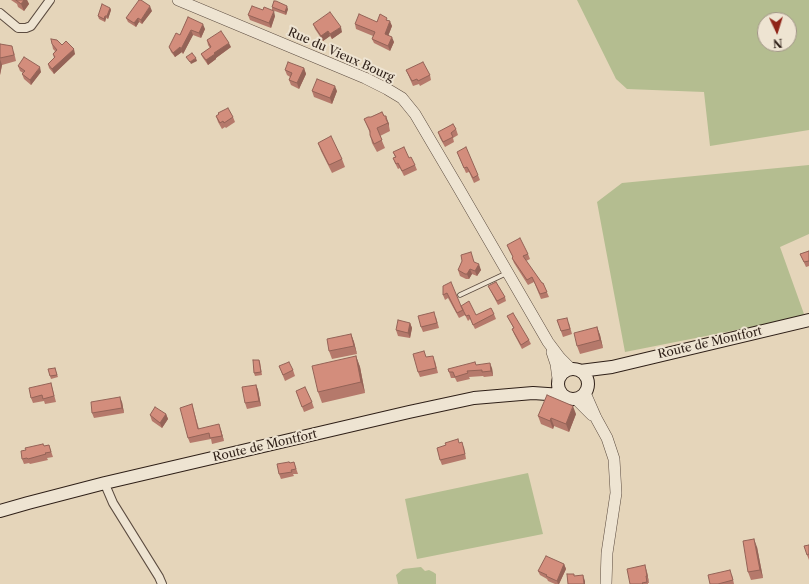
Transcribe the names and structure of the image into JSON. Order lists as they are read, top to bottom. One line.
{"streets":{"main road":["Route de Montfort"],"street":["Rue du Vieux Bourg"]},"north":"bottom"}
